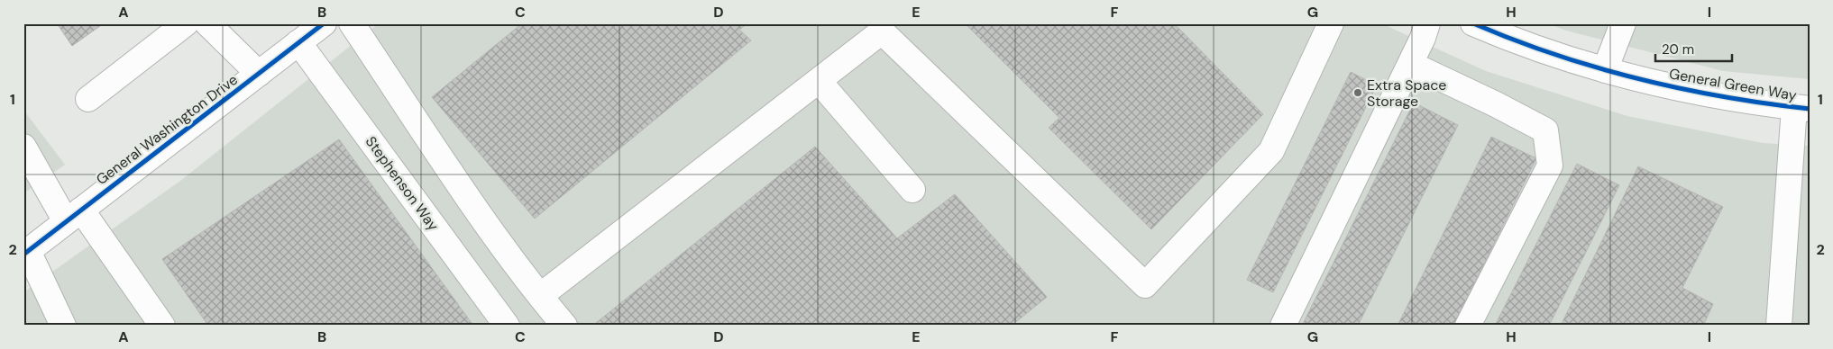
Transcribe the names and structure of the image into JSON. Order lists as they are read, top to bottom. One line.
{"streets":{"street":["General Green Way","General Washington Drive","Stephenson Way"]},"crossings":[["General Washington Drive","Stephenson Way"]],"places":["Extra Space Storage"],"scale_bar":"20 m","grid":{"columns":["A","B","C","D","E","F","G","H","I"],"rows":["1","2"]}}
